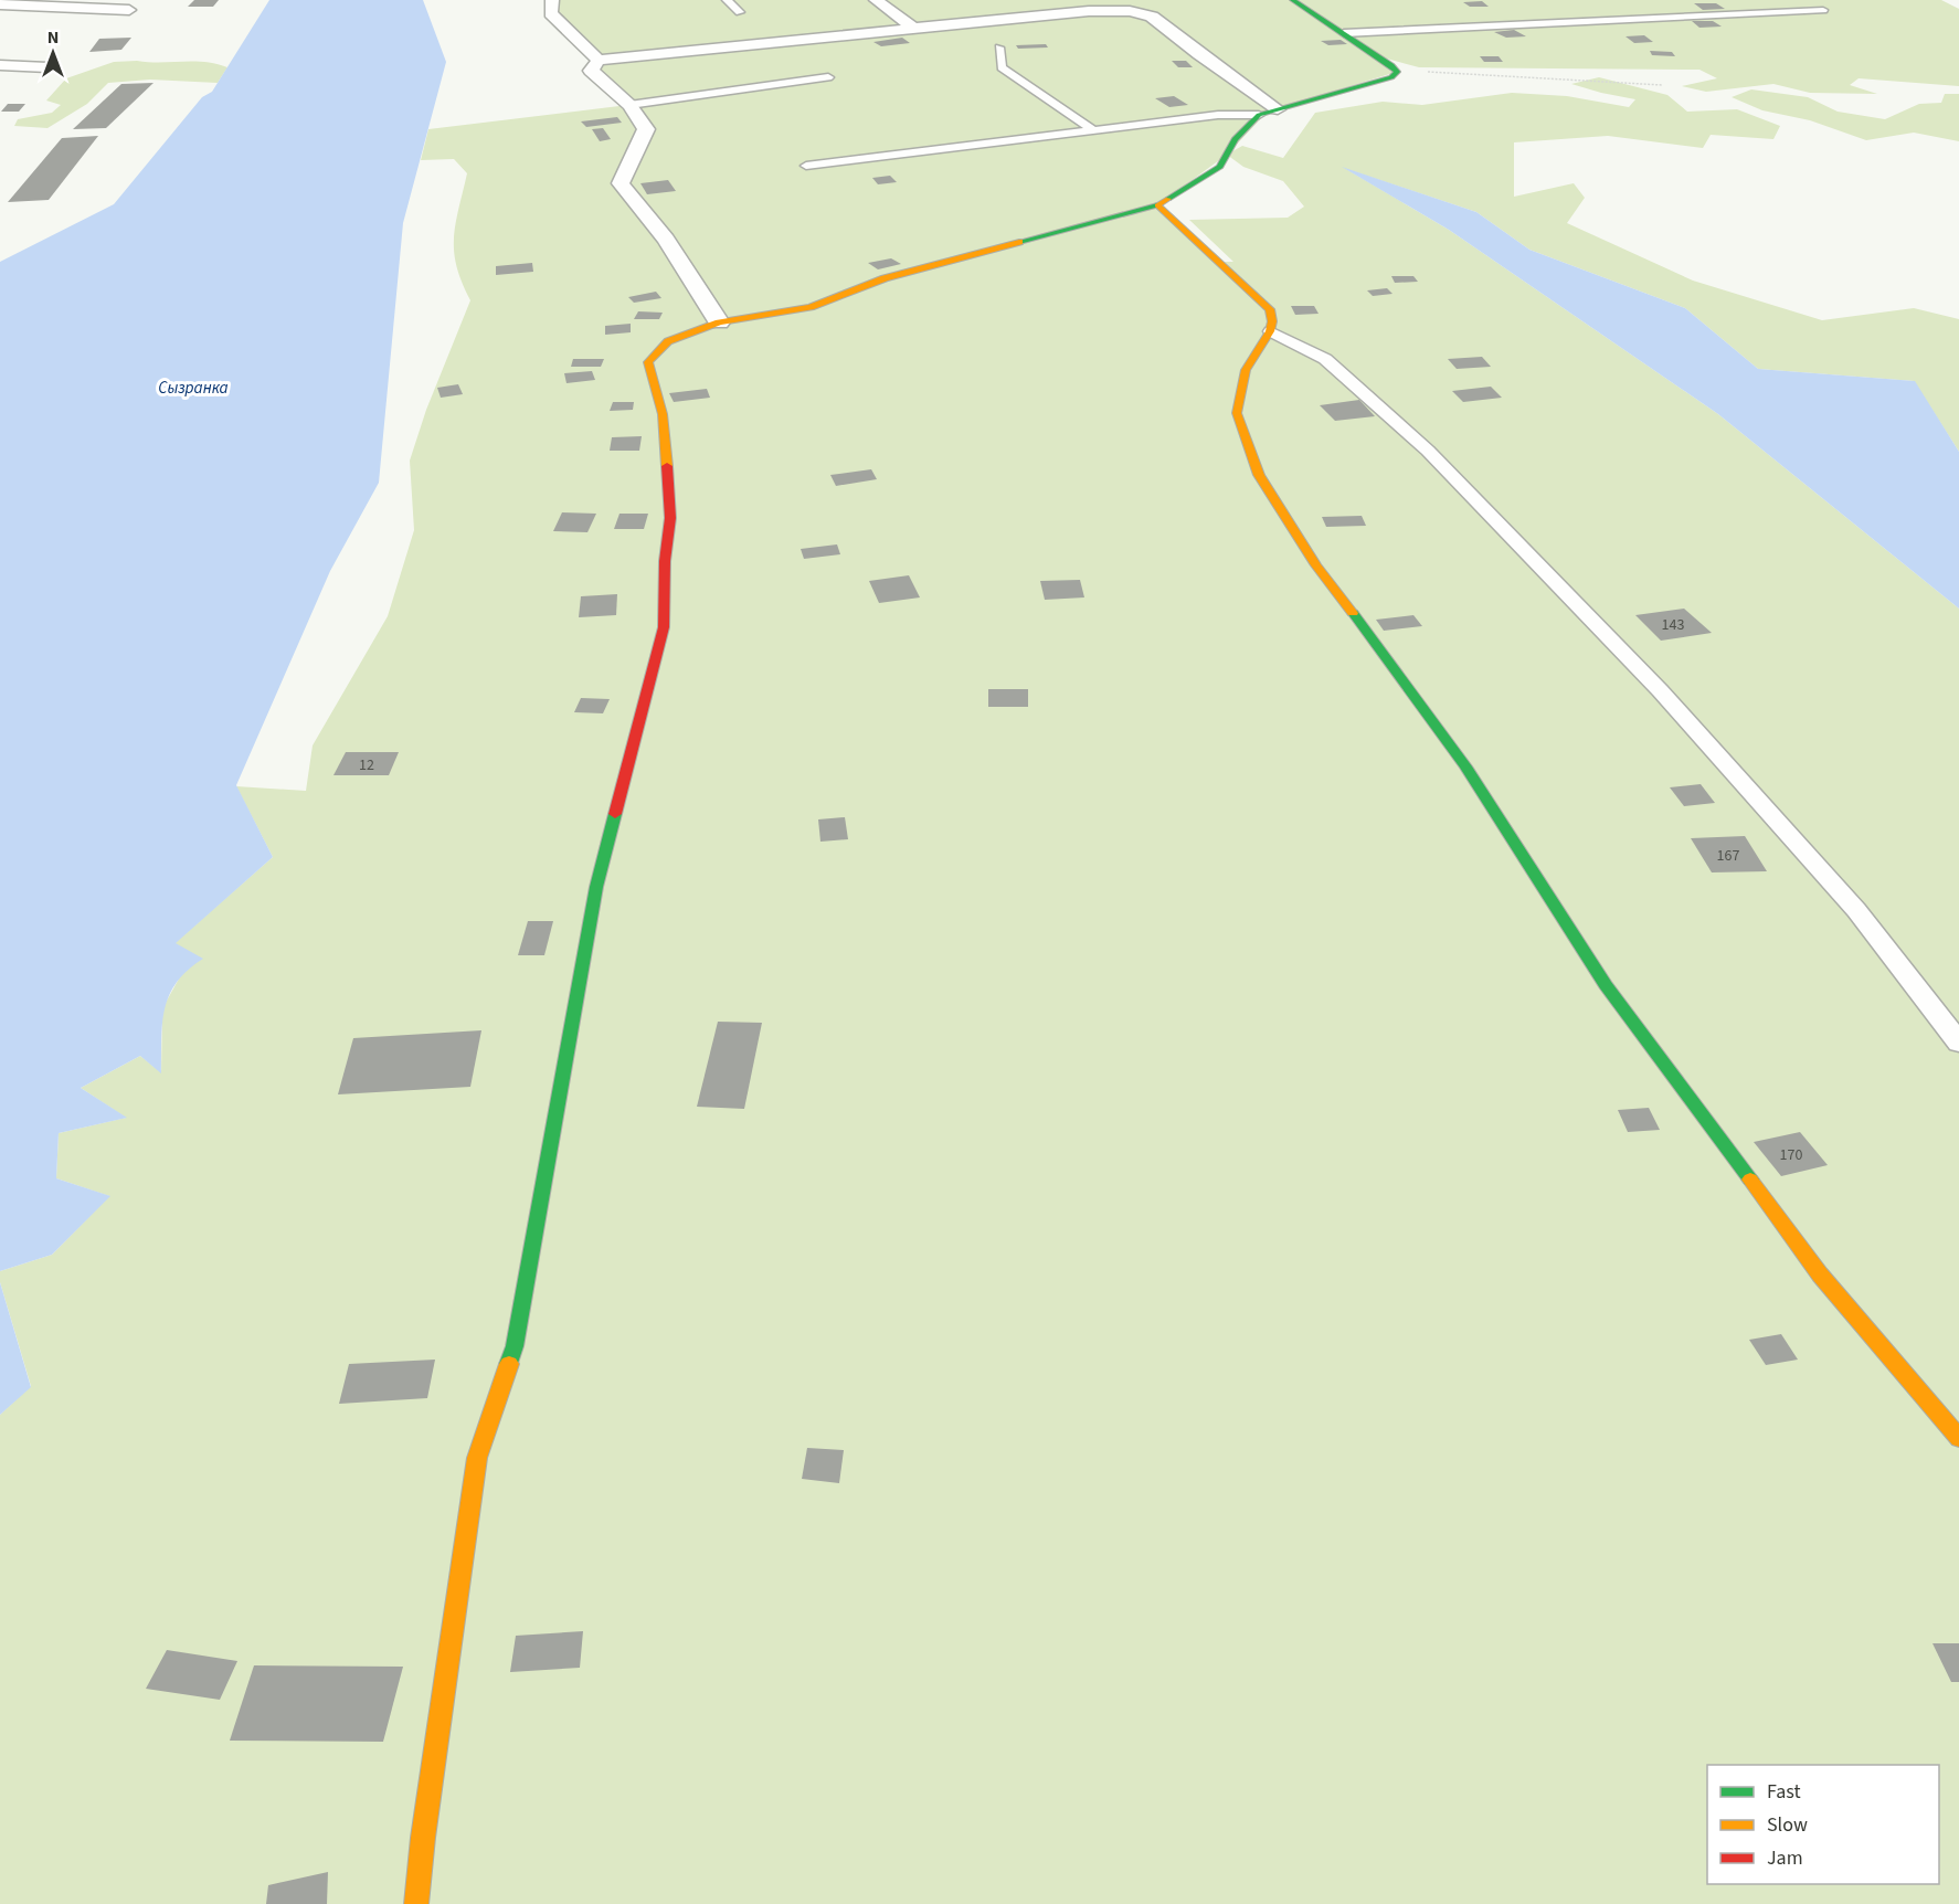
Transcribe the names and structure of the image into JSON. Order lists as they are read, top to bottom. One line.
{"water":["Сызранка"],"house_numbers":["143","12","167","170"],"legend":["Fast","Slow","Jam"],"north":"top"}
